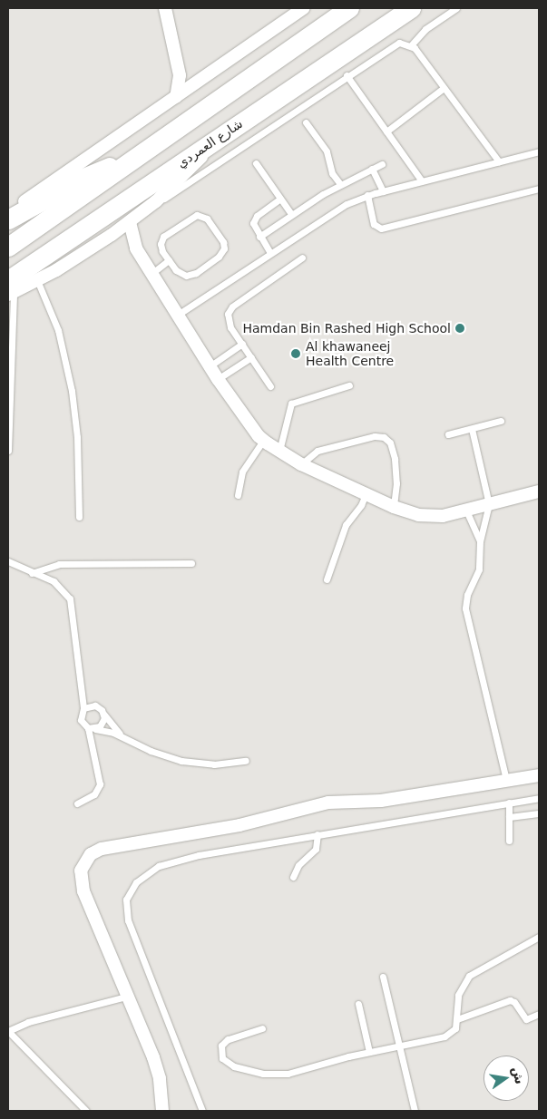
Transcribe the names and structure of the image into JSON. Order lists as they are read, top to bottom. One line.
{"streets":{"main road":["شارع العمردي"]},"places":["Hamdan Bin Rashed High School","Al khawaneej Health Centre"],"north":"right"}
